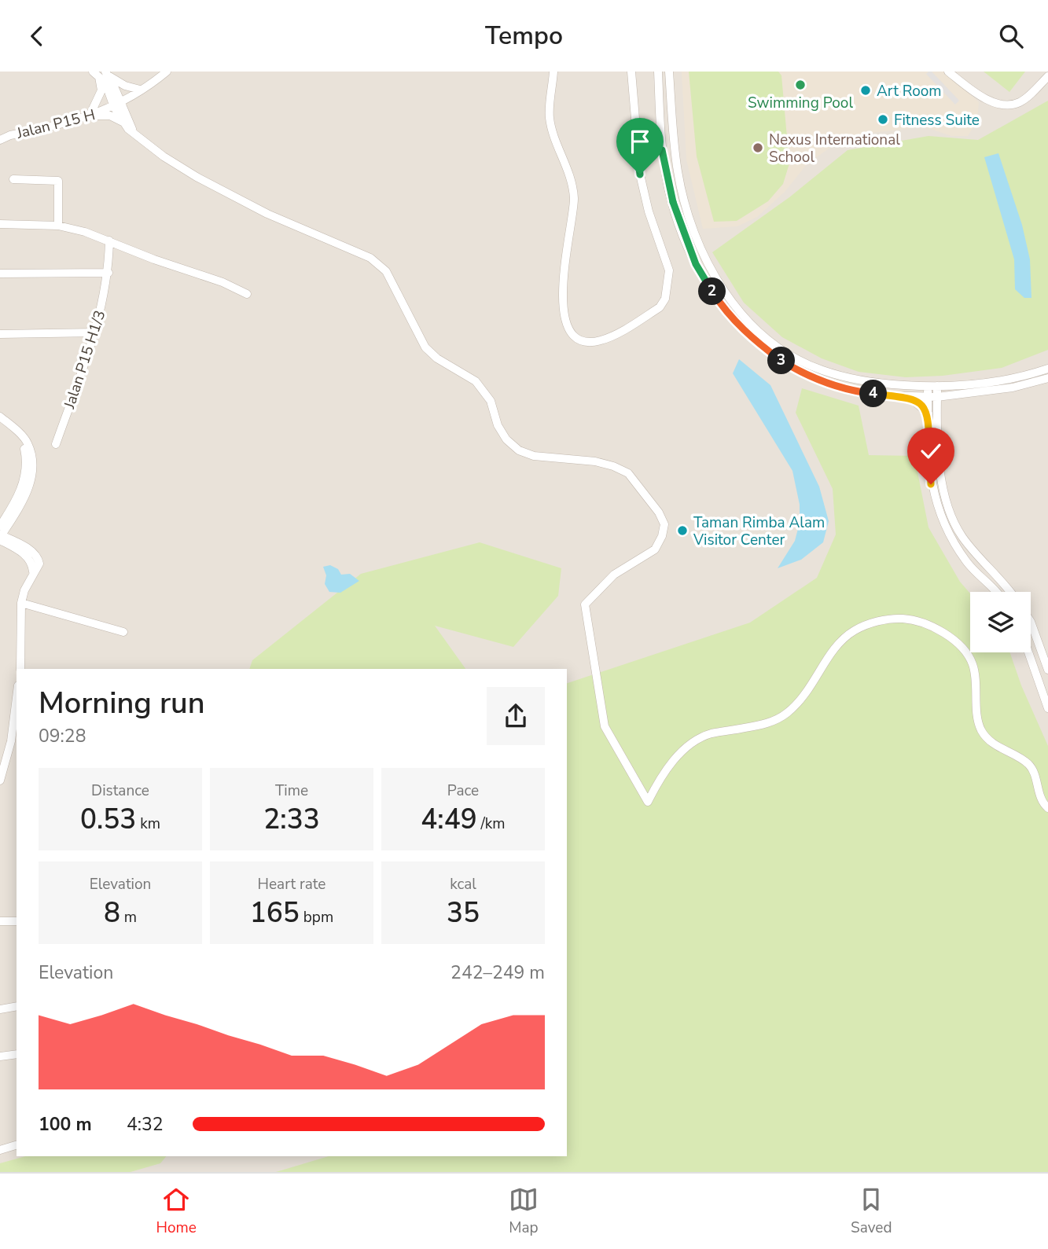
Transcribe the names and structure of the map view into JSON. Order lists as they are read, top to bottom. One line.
{"streets":{"street":["Jalan P15 H","Jalan P15 H1/3"]},"places":["Swimming Pool","Art Room","Fitness Suite","Nexus International School","Taman Rimba Alam Visitor Center"],"page":{"header":"Tempo","pins":["2","3","4"],"heading":["Morning run","09:28"],"stats":[["Distance","0.53 km"],["Time","2:33"],["Pace","4:49 /km"],["Elevation","8 m"],["Heart rate","165 bpm"],["kcal","35"]],"chart":["Elevation","242–249 m"],"list":[{"name":"100 m","note":"4:32"}],"tabs":["Home","Map","Saved"]}}
